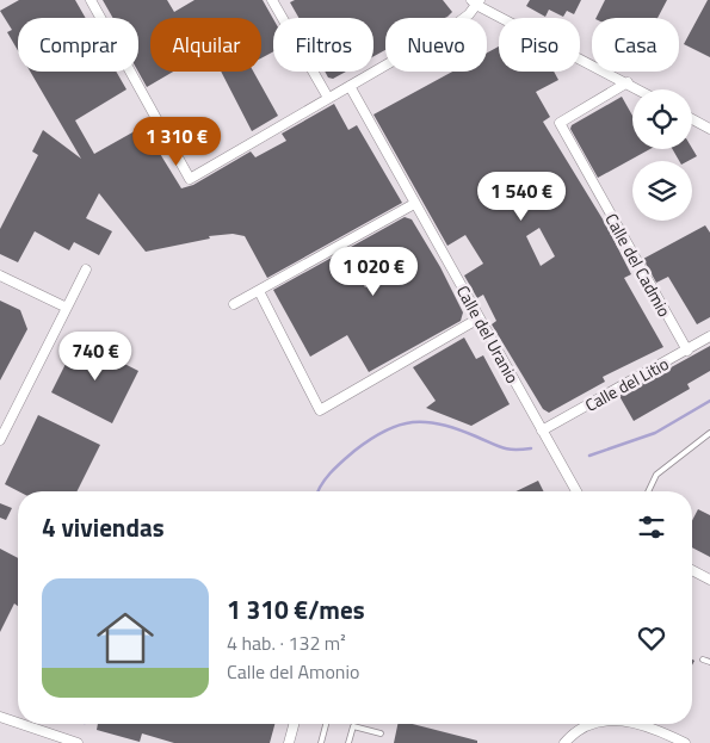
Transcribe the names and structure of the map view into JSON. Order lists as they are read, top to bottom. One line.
{"streets":{"street":["Calle del Cadmio","Calle del Uranio","Calle del Litio"]},"crossings":[["Calle del Cadmio","Calle del Litio"],["Calle del Uranio","Calle del Litio"]],"page":{"chip":["Comprar","Alquilar","Filtros","Nuevo","Piso","Casa"],"price":["1 310 €","1 540 €","1 020 €","740 €"],"heading":"4 viviendas","list":[{"name":"1 310 €/mes","note":"4 hab. · 132 m² · Calle del Amonio"}]}}
